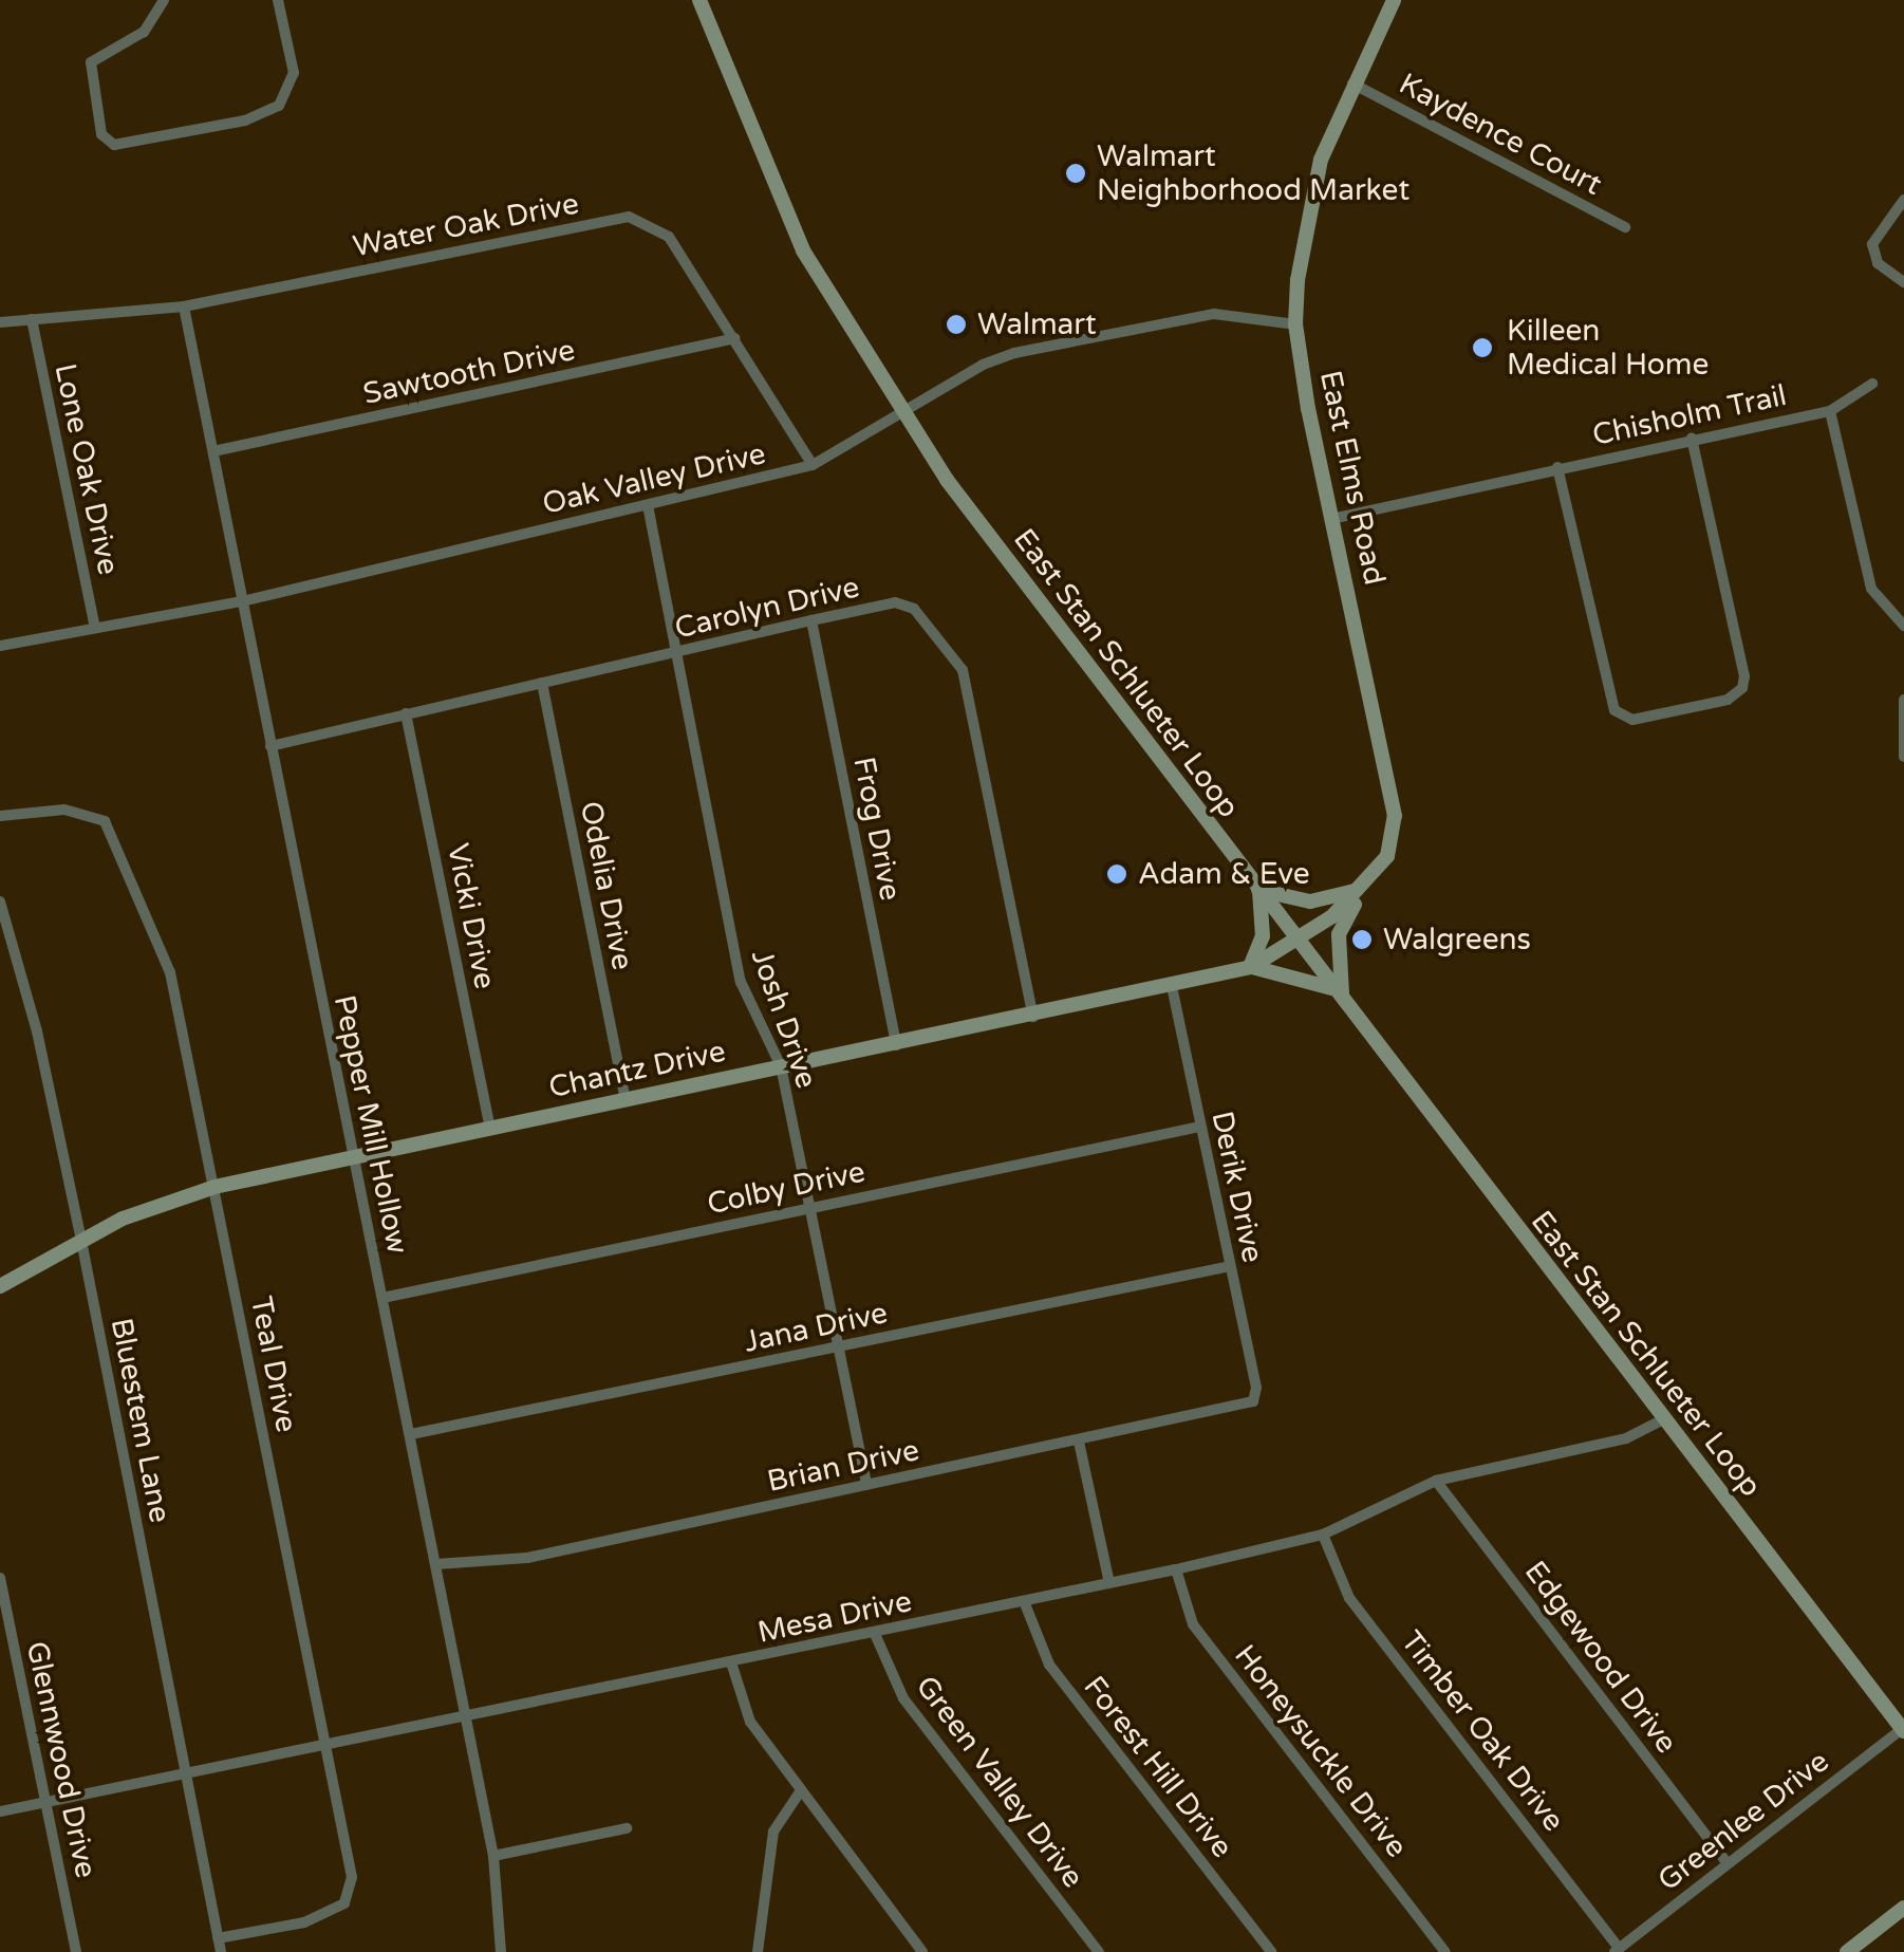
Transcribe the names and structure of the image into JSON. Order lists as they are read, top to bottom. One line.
{"streets":{"main road":["East Elms Road","East Stan Schlueter Loop","Chantz Drive"],"street":["Kaydence Court","Water Oak Drive","Sawtooth Drive","Chisholm Trail","Lone Oak Drive","Oak Valley Drive","Carolyn Drive","Frog Drive","Odelia Drive","Vicki Drive","Josh Drive","Pepper Mill Hollow","Derik Drive","Colby Drive","Jana Drive","Teal Drive","Bluestem Lane","Brian Drive","Mesa Drive","Edgewood Drive","Timber Oak Drive","Honeysuckle Drive","Glennwood Drive","Forest Hill Drive","Green Valley Drive","Greenlee Drive"]},"crossings":[["Kaydence Court","East Elms Road"],["Water Oak Drive","Sawtooth Drive"],["Water Oak Drive","Lone Oak Drive"],["Water Oak Drive","Oak Valley Drive"],["Water Oak Drive","Pepper Mill Hollow"],["Sawtooth Drive","Pepper Mill Hollow"],["Chisholm Trail","East Elms Road"],["Lone Oak Drive","Oak Valley Drive"],["East Elms Road","Oak Valley Drive"],["East Elms Road","East Stan Schlueter Loop"],["East Elms Road","Chantz Drive"],["Oak Valley Drive","East Stan Schlueter Loop"],["Oak Valley Drive","Josh Drive"],["Oak Valley Drive","Pepper Mill Hollow"],["Carolyn Drive","Frog Drive"],["Carolyn Drive","Odelia Drive"],["Carolyn Drive","Vicki Drive"],["Carolyn Drive","Josh Drive"],["Carolyn Drive","Chantz Drive"],["Carolyn Drive","Pepper Mill Hollow"],["East Stan Schlueter Loop","Chantz Drive"],["East Stan Schlueter Loop","Mesa Drive"],["East Stan Schlueter Loop","Greenlee Drive"],["Frog Drive","Chantz Drive"],["Odelia Drive","Chantz Drive"],["Vicki Drive","Chantz Drive"],["Josh Drive","Chantz Drive"],["Josh Drive","Colby Drive"],["Josh Drive","Jana Drive"],["Josh Drive","Brian Drive"],["Chantz Drive","Pepper Mill Hollow"],["Chantz Drive","Derik Drive"],["Chantz Drive","Teal Drive"],["Chantz Drive","Bluestem Lane"],["Pepper Mill Hollow","Colby Drive"],["Pepper Mill Hollow","Jana Drive"],["Pepper Mill Hollow","Brian Drive"],["Pepper Mill Hollow","Mesa Drive"],["Derik Drive","Colby Drive"],["Derik Drive","Jana Drive"],["Derik Drive","Brian Drive"],["Teal Drive","Bluestem Lane"],["Teal Drive","Mesa Drive"],["Bluestem Lane","Mesa Drive"],["Mesa Drive","Edgewood Drive"],["Mesa Drive","Timber Oak Drive"],["Mesa Drive","Honeysuckle Drive"],["Mesa Drive","Glennwood Drive"],["Mesa Drive","Forest Hill Drive"],["Mesa Drive","Green Valley Drive"],["Edgewood Drive","Greenlee Drive"],["Timber Oak Drive","Greenlee Drive"]],"places":["Walmart Neighborhood Market","Walmart","Killeen Medical Home","Adam & Eve","Walgreens"]}
